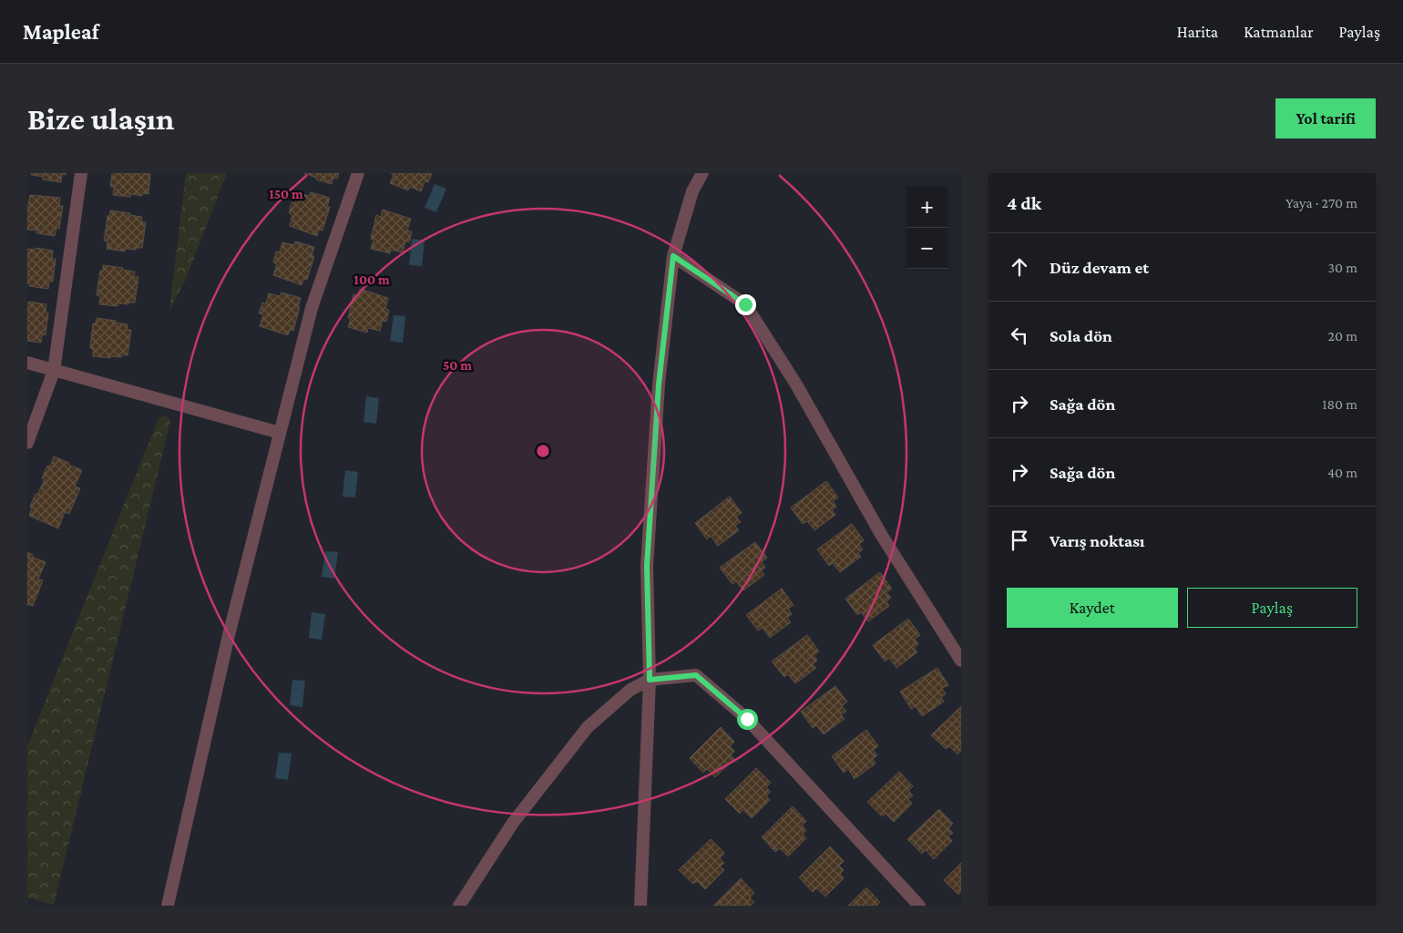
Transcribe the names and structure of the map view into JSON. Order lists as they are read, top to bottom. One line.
{"page":{"header":"Mapleaf","nav":["Harita","Katmanlar","Paylaş"],"buttons":["Yol tarifi",["Kaydet","Paylaş"]],"title":"Bize ulaşın","heading":["4 dk","Yaya · 270 m"],"map_buttons":["+","−"],"list":[["Düz devam et","30 m"],["Sola dön","20 m"],["Sağa dön","180 m"],["Sağa dön","40 m"],"Varış noktası"]},"rings":["150 m","100 m","50 m"]}
